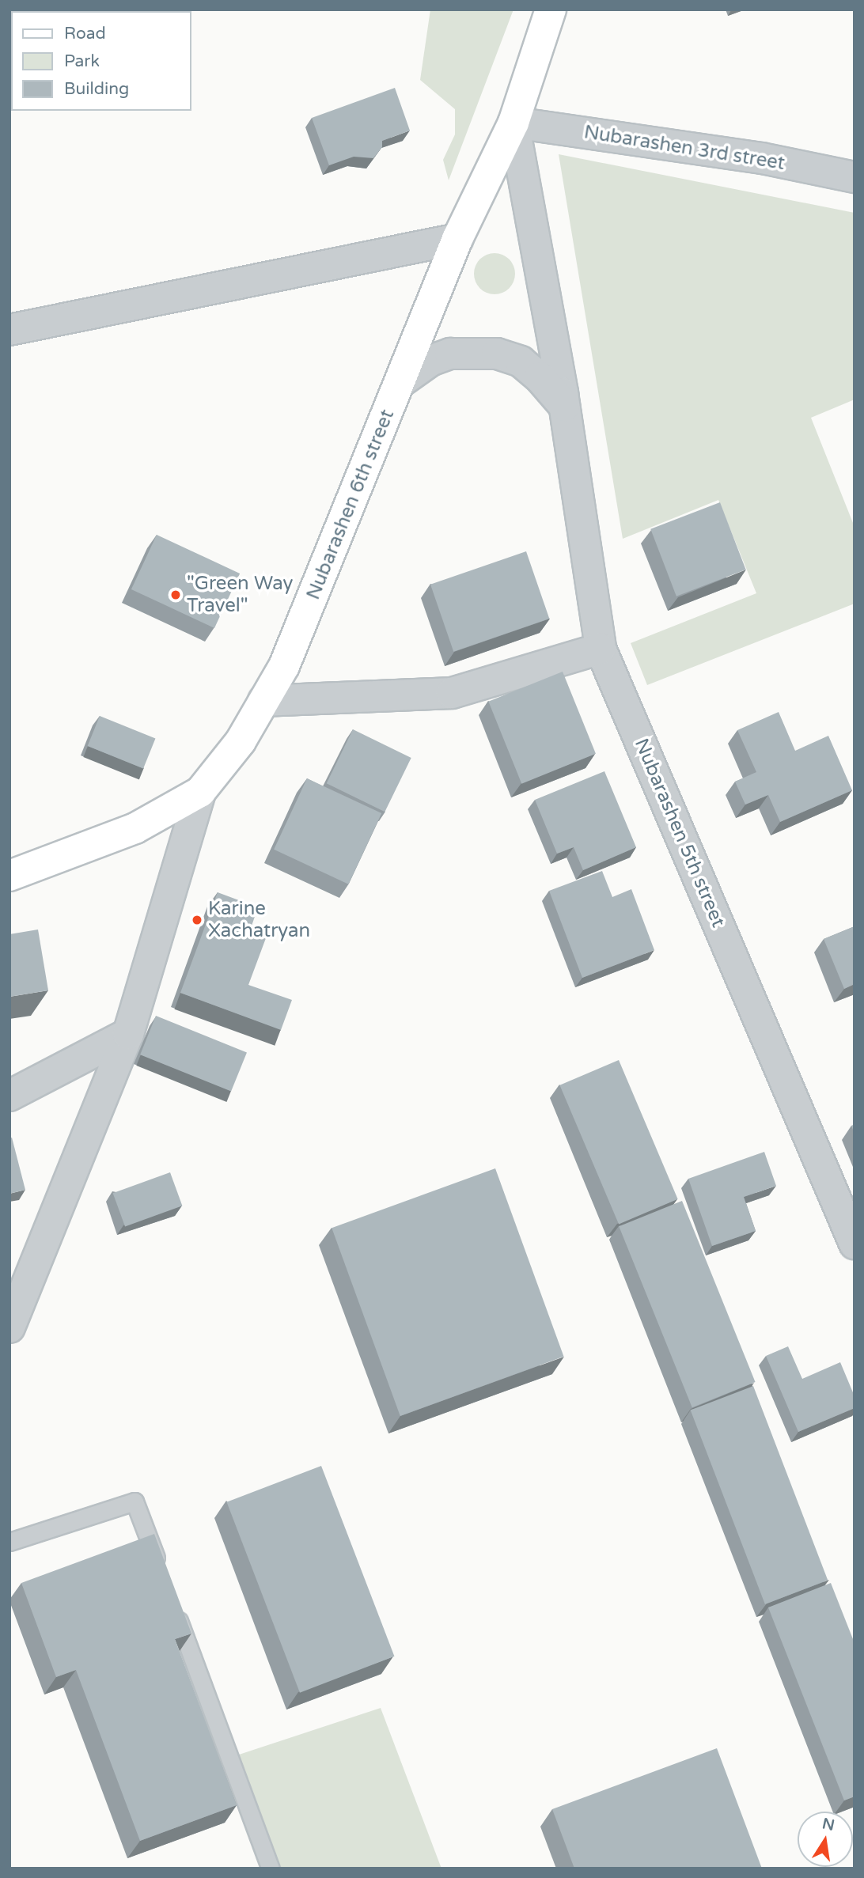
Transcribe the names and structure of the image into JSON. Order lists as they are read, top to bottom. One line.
{"streets":{"main road":["Nubarashen 6th street"],"street":["Nubarashen 3rd street","Nubarashen 5th street"]},"crossings":[["Nubarashen 3rd street","Nubarashen 6th street"],["Nubarashen 3rd street","Nubarashen 5th street"],["Nubarashen 6th street","Nubarashen 5th street"]],"places":["\"Green Way Travel\"","Karine Xachatryan"],"legend":["Road","Park","Building"],"north":"top"}
